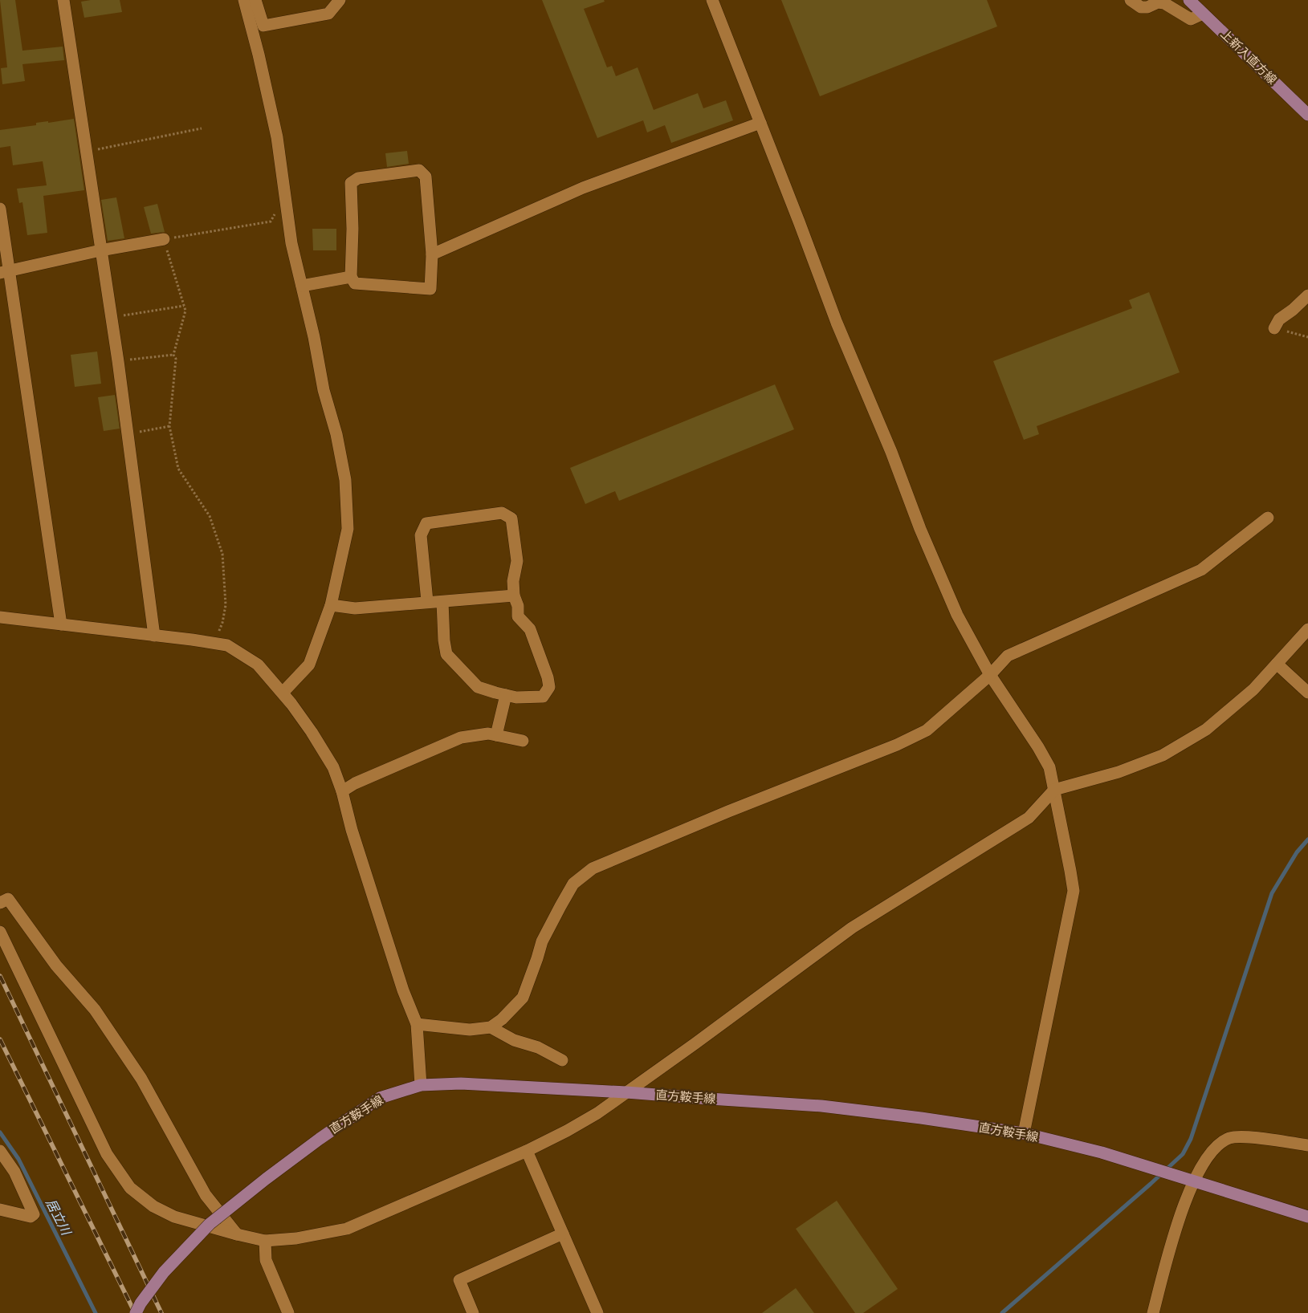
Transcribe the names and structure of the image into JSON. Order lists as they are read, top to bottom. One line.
{"streets":{"main road":["上新入直方線","直方鞍手線"]},"water":["居立川"]}
